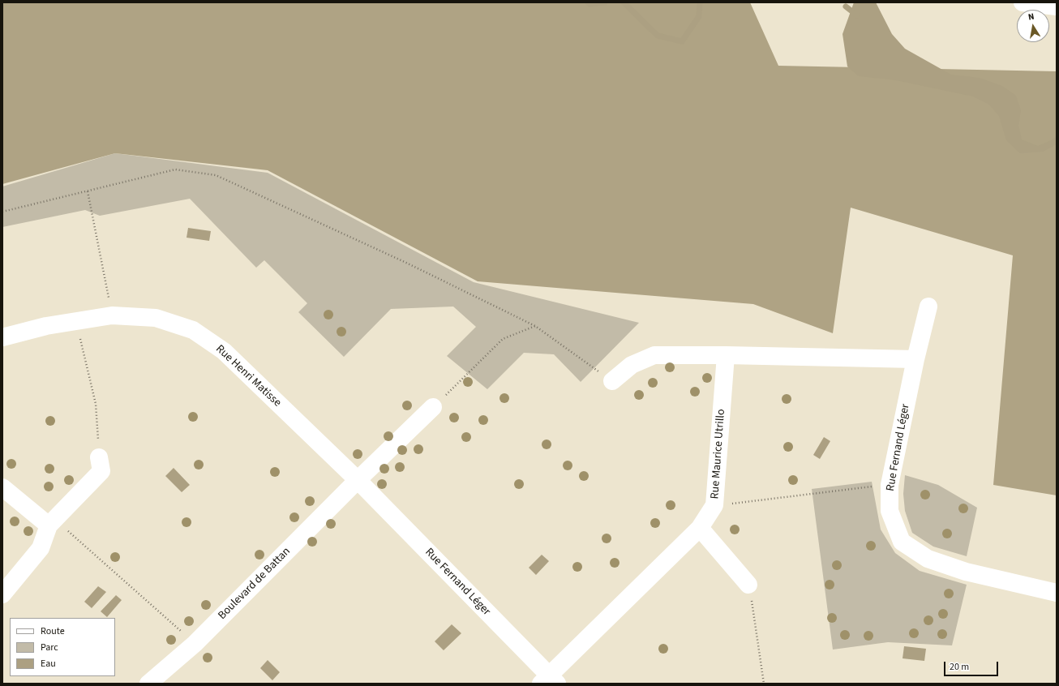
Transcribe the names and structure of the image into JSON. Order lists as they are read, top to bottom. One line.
{"streets":{"street":["Rue Henri Matisse","Rue Fernand Léger","Rue Maurice Utrillo","Boulevard de Battan"]},"crossings":[["Rue Henri Matisse","Rue Fernand Léger"],["Rue Henri Matisse","Boulevard de Battan"],["Rue Fernand Léger","Rue Maurice Utrillo"],["Rue Fernand Léger","Boulevard de Battan"]],"legend":["Route","Parc","Eau"],"scale_bar":"20 m","north":"top"}
